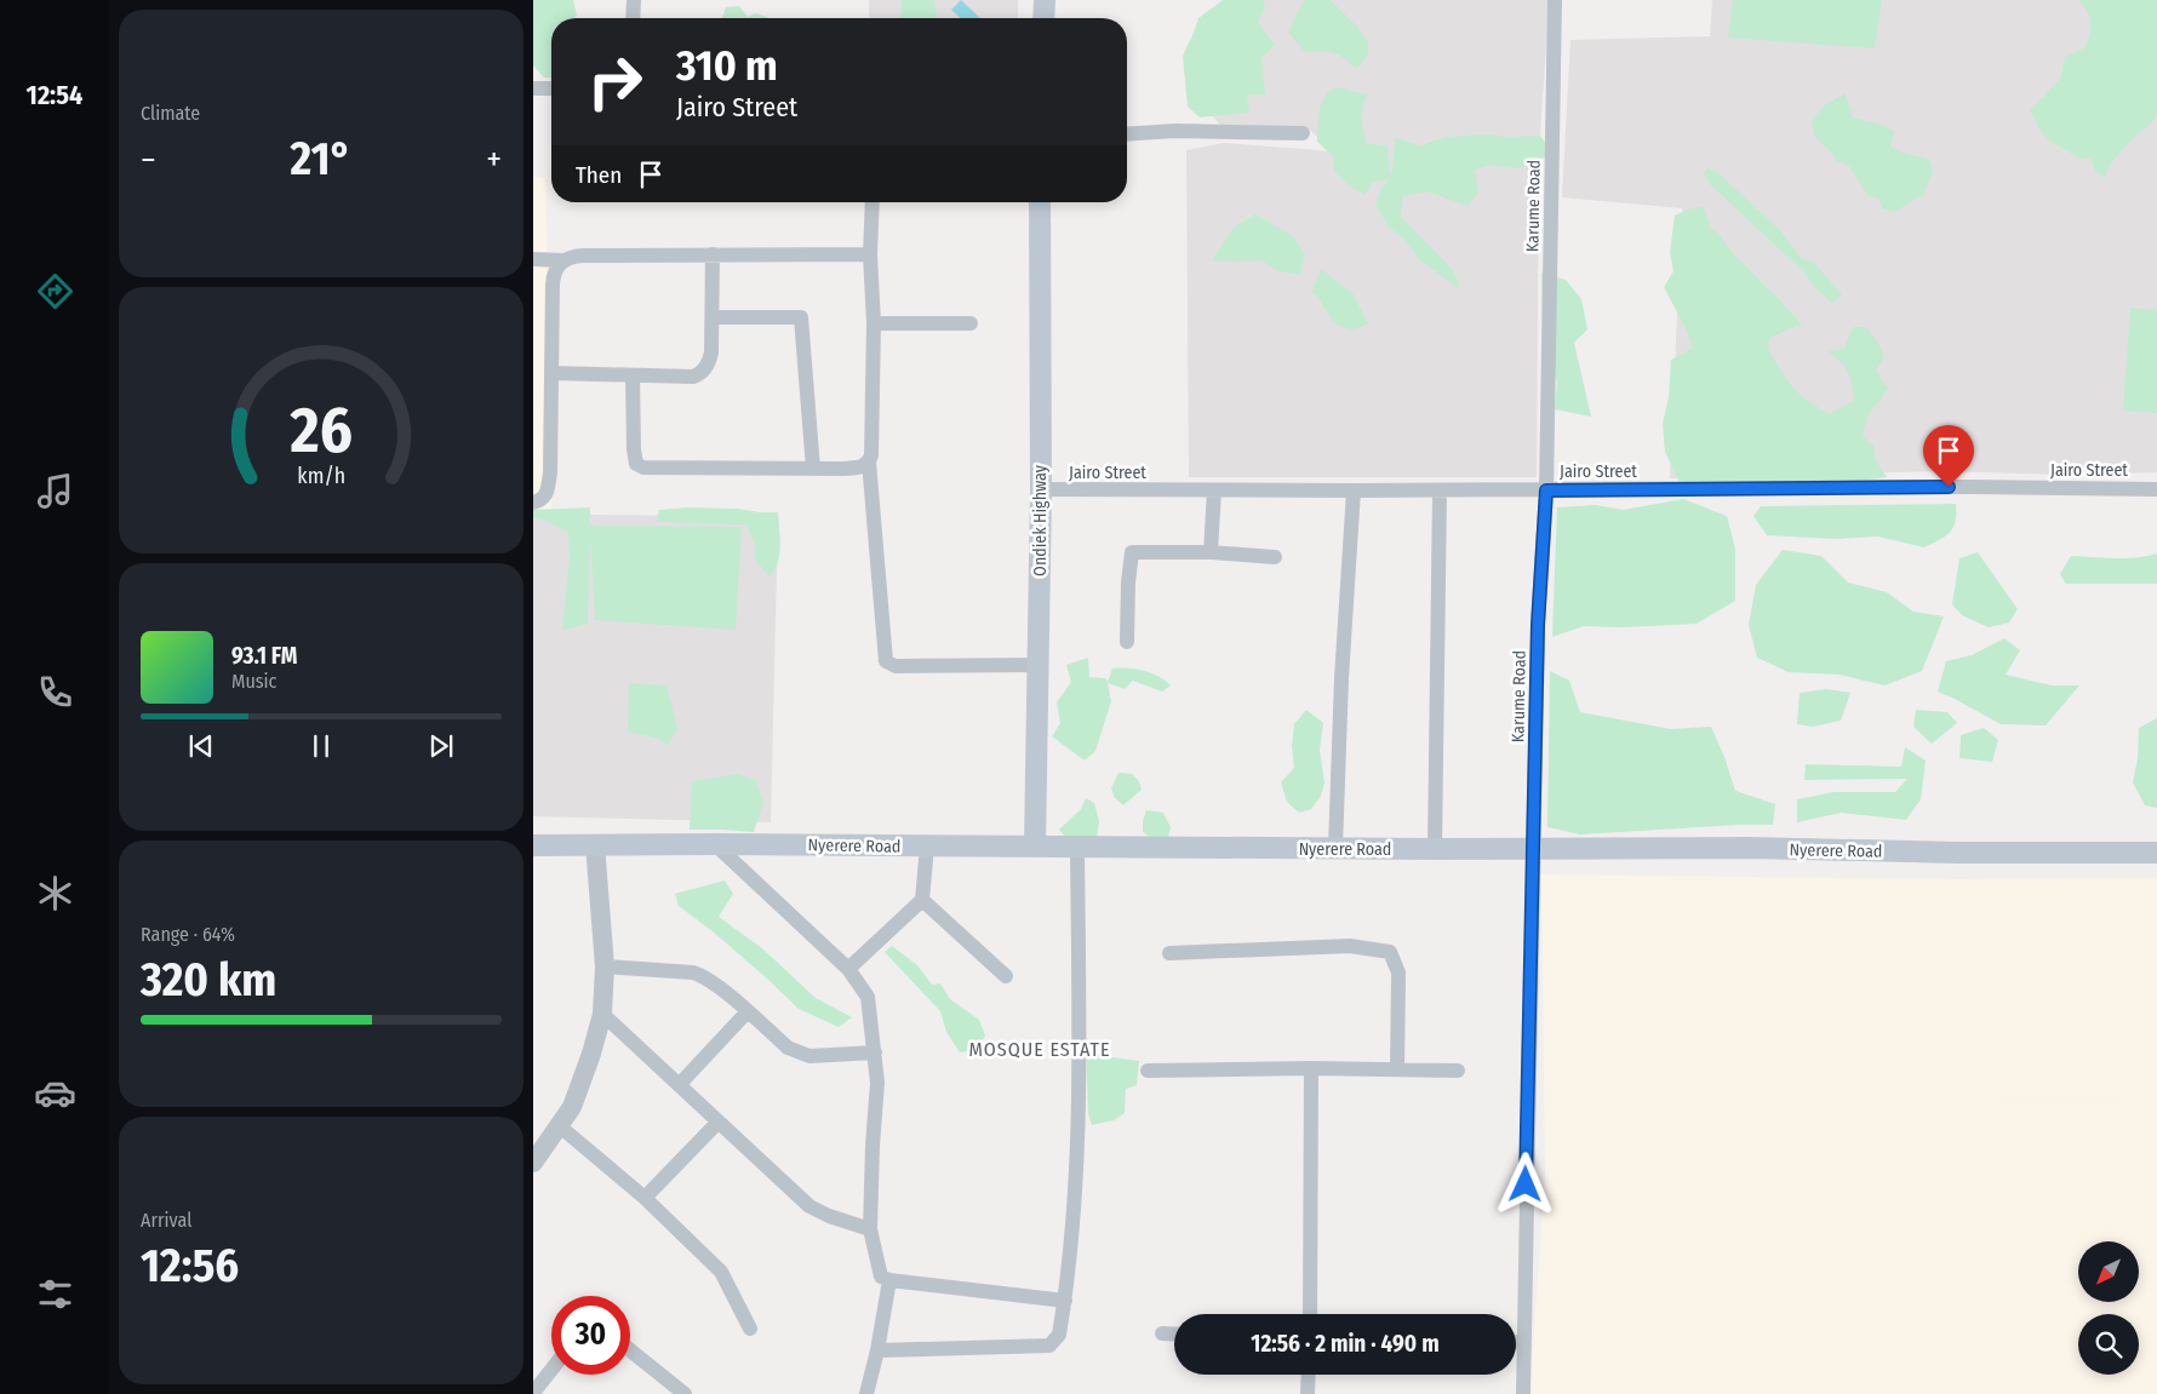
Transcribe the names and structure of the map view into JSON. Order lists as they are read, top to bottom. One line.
{"streets":{"main road":["Ondiek Highway","Nyerere Road"],"street":["Karume Road","Jairo Street"]},"crossings":[["Karume Road","Jairo Street"],["Karume Road","Nyerere Road"],["Jairo Street","Ondiek Highway"],["Ondiek Highway","Nyerere Road"]],"districts":["MOSQUE ESTATE"],"north":"bottom left","page":{"tabs":"12:54","tile":["Climate",["Range · 64%","320 km"],["Arrival","12:56"]],"turn":["310 m","Jairo Street"],"heat":["−","21°","+"],"then":"Then","song":["93.1 FM","Music"],"limit":"30","trip":"12:56 · 2 min · 490 m","gauge":["26","km/h"]}}
